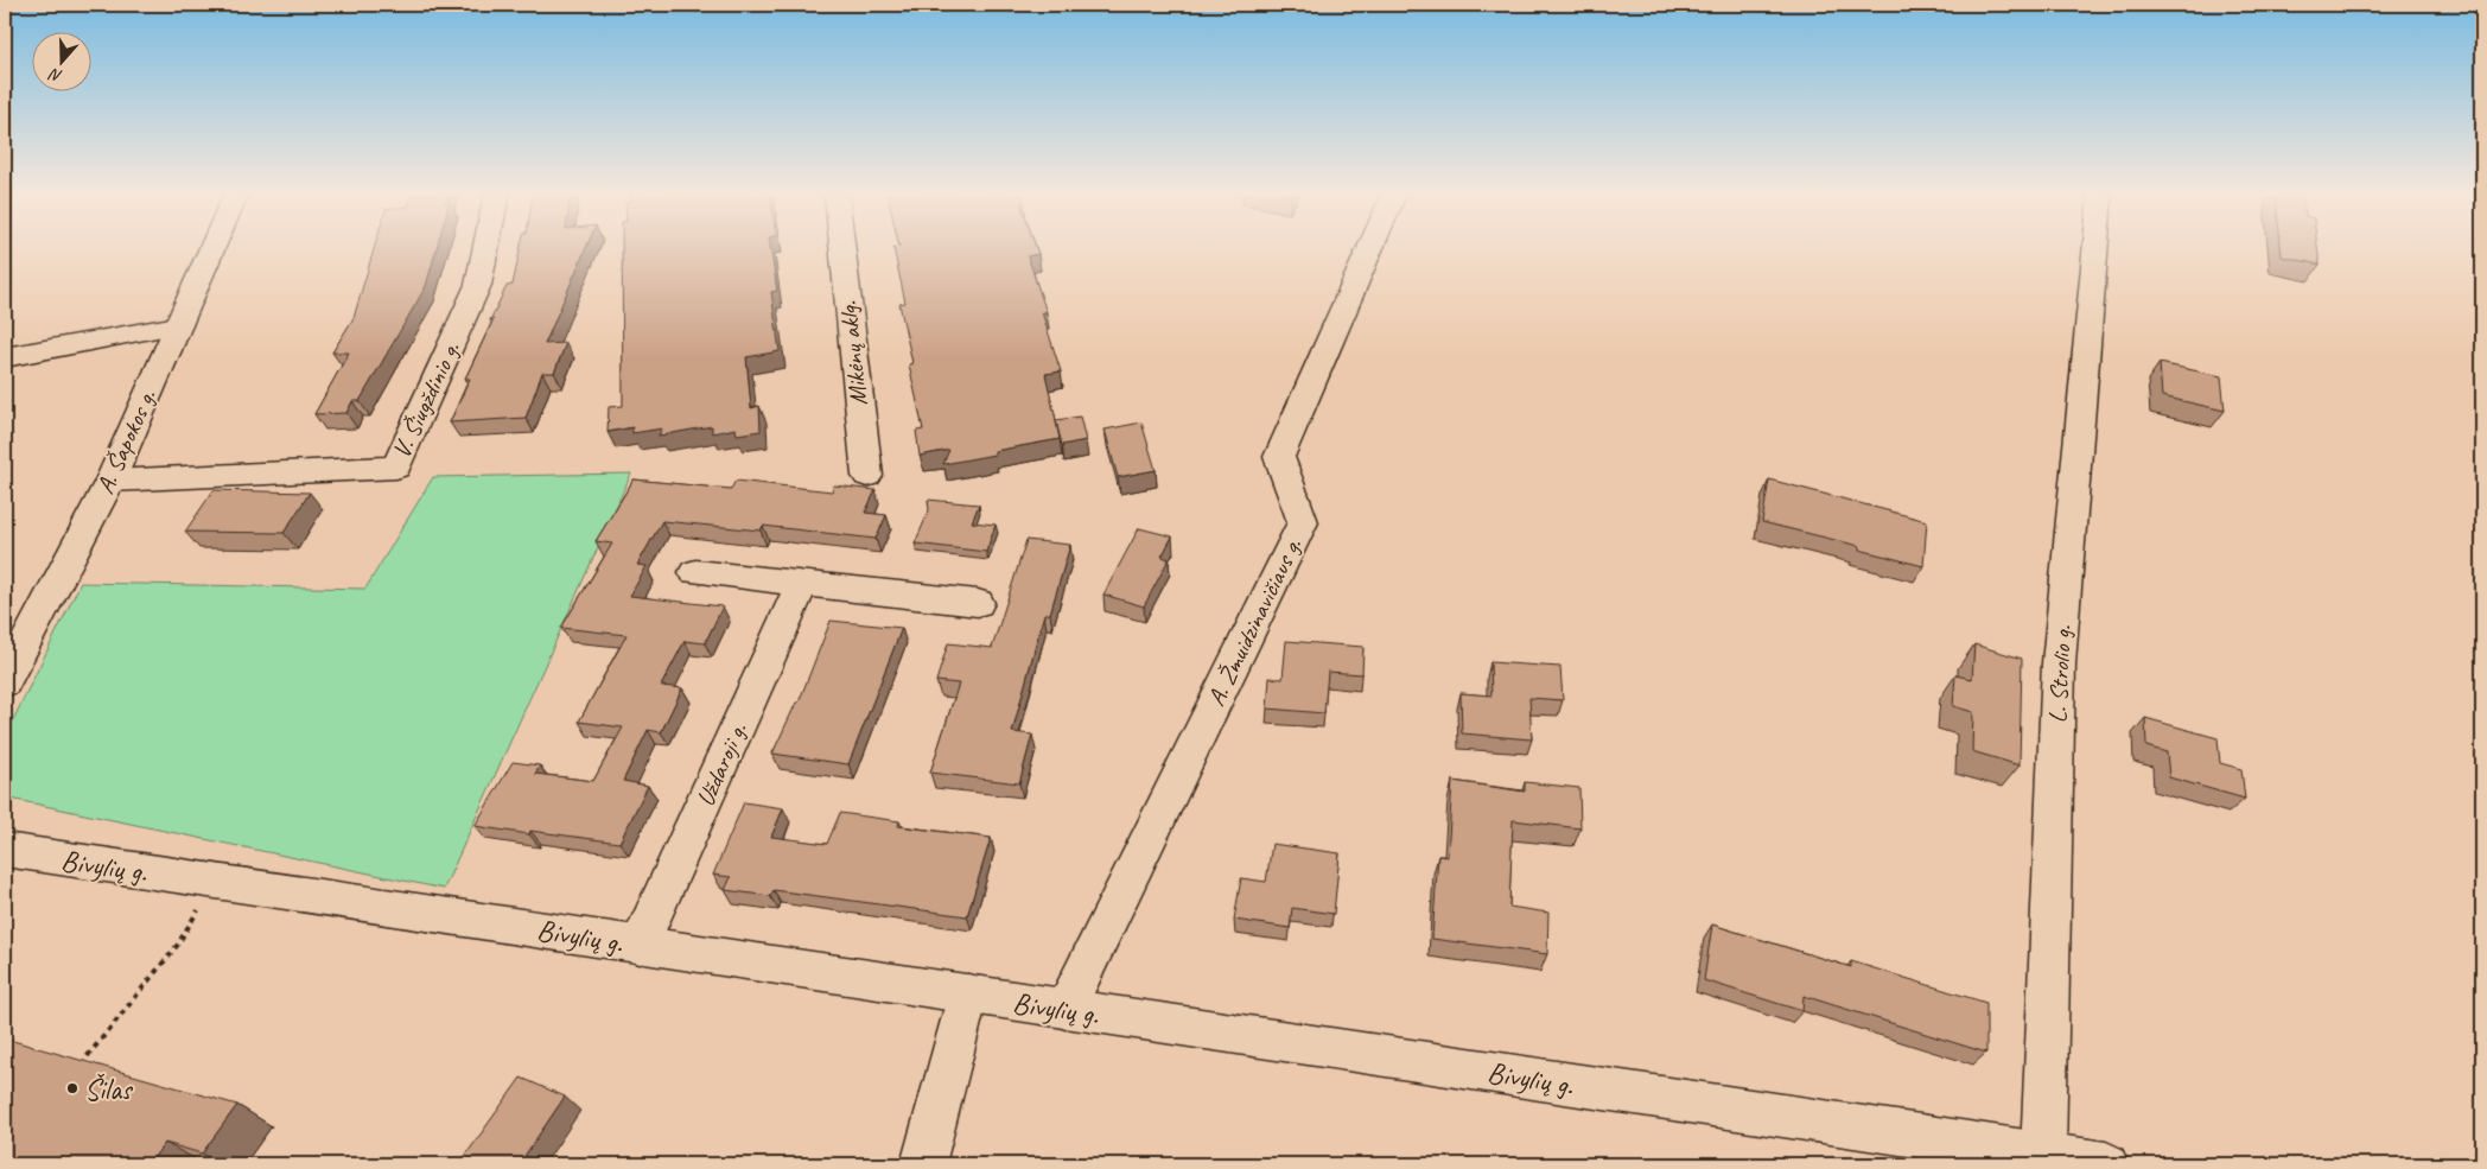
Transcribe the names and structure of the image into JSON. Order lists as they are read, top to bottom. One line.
{"streets":{"street":["Mikėnų aklg.","V. Šiugždinio g.","A. Šapokos g.","A. Žmuidzinavičiaus g.","L. Strolio g.","Uždaroji g.","Bivylių g."]},"crossings":[["V. Šiugždinio g.","A. Šapokos g."],["A. Žmuidzinavičiaus g.","Bivylių g."],["L. Strolio g.","Bivylių g."],["Uždaroji g.","Bivylių g."]],"places":["Šilas"],"north":"bottom"}
